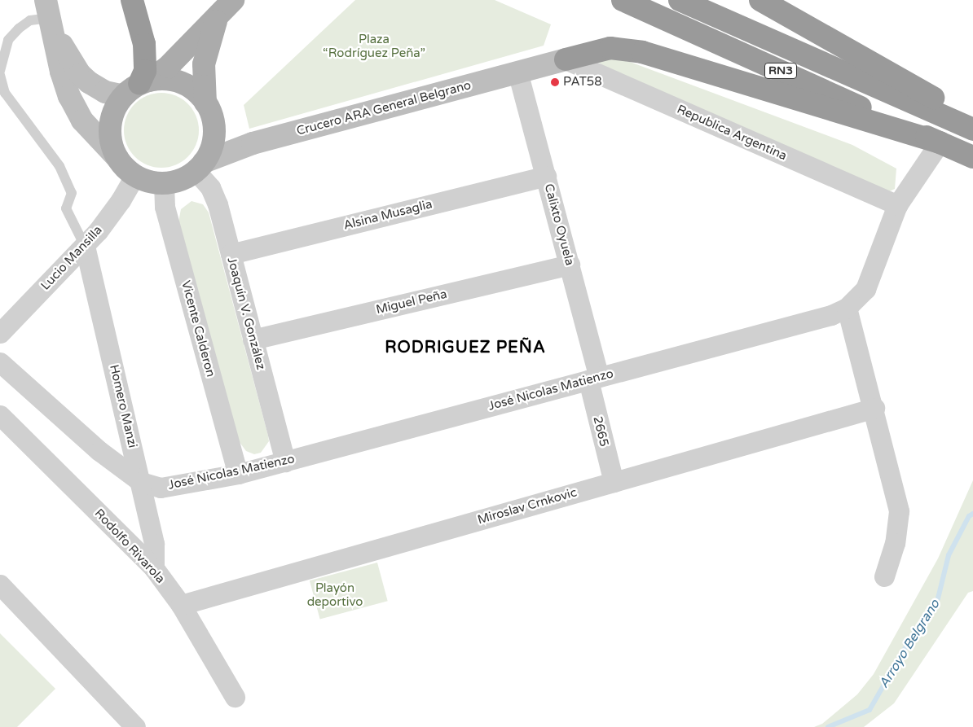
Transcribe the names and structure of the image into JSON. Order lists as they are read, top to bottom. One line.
{"streets":{"highway":["RN3"],"street":["Crucero ARA General Belgrano","Republica Argentina","Alsina Musaglia","Calixto Oyuela","Lucio Mansilla","Miguel Peña","Joaquín V. González","Vicente Calderon","José Nicolas Matienzo","Homero Manzi","2665","Miroslav Crnkovic","Rodolfo Rivarola"]},"crossings":[["RN3","José Nicolas Matienzo"],["Crucero ARA General Belgrano","Republica Argentina"],["Crucero ARA General Belgrano","Calixto Oyuela"],["Crucero ARA General Belgrano","Lucio Mansilla"],["Crucero ARA General Belgrano","Joaquín V. González"],["Crucero ARA General Belgrano","Vicente Calderon"],["Republica Argentina","José Nicolas Matienzo"],["Alsina Musaglia","Calixto Oyuela"],["Alsina Musaglia","Joaquín V. González"],["Calixto Oyuela","Miguel Peña"],["Calixto Oyuela","José Nicolas Matienzo"],["Calixto Oyuela","2665"],["Lucio Mansilla","Joaquín V. González"],["Lucio Mansilla","Vicente Calderon"],["Lucio Mansilla","Homero Manzi"],["Miguel Peña","Joaquín V. González"],["Joaquín V. González","Vicente Calderon"],["Joaquín V. González","José Nicolas Matienzo"],["Vicente Calderon","José Nicolas Matienzo"],["José Nicolas Matienzo","Homero Manzi"],["José Nicolas Matienzo","2665"],["Homero Manzi","Rodolfo Rivarola"],["2665","Miroslav Crnkovic"],["Miroslav Crnkovic","Rodolfo Rivarola"]],"districts":["RODRIGUEZ PEÑA"],"water":["Arroyo Belgrano"],"parks":["Plaza “Rodríguez Peña”","Playón deportivo"],"places":["PAT58"]}
